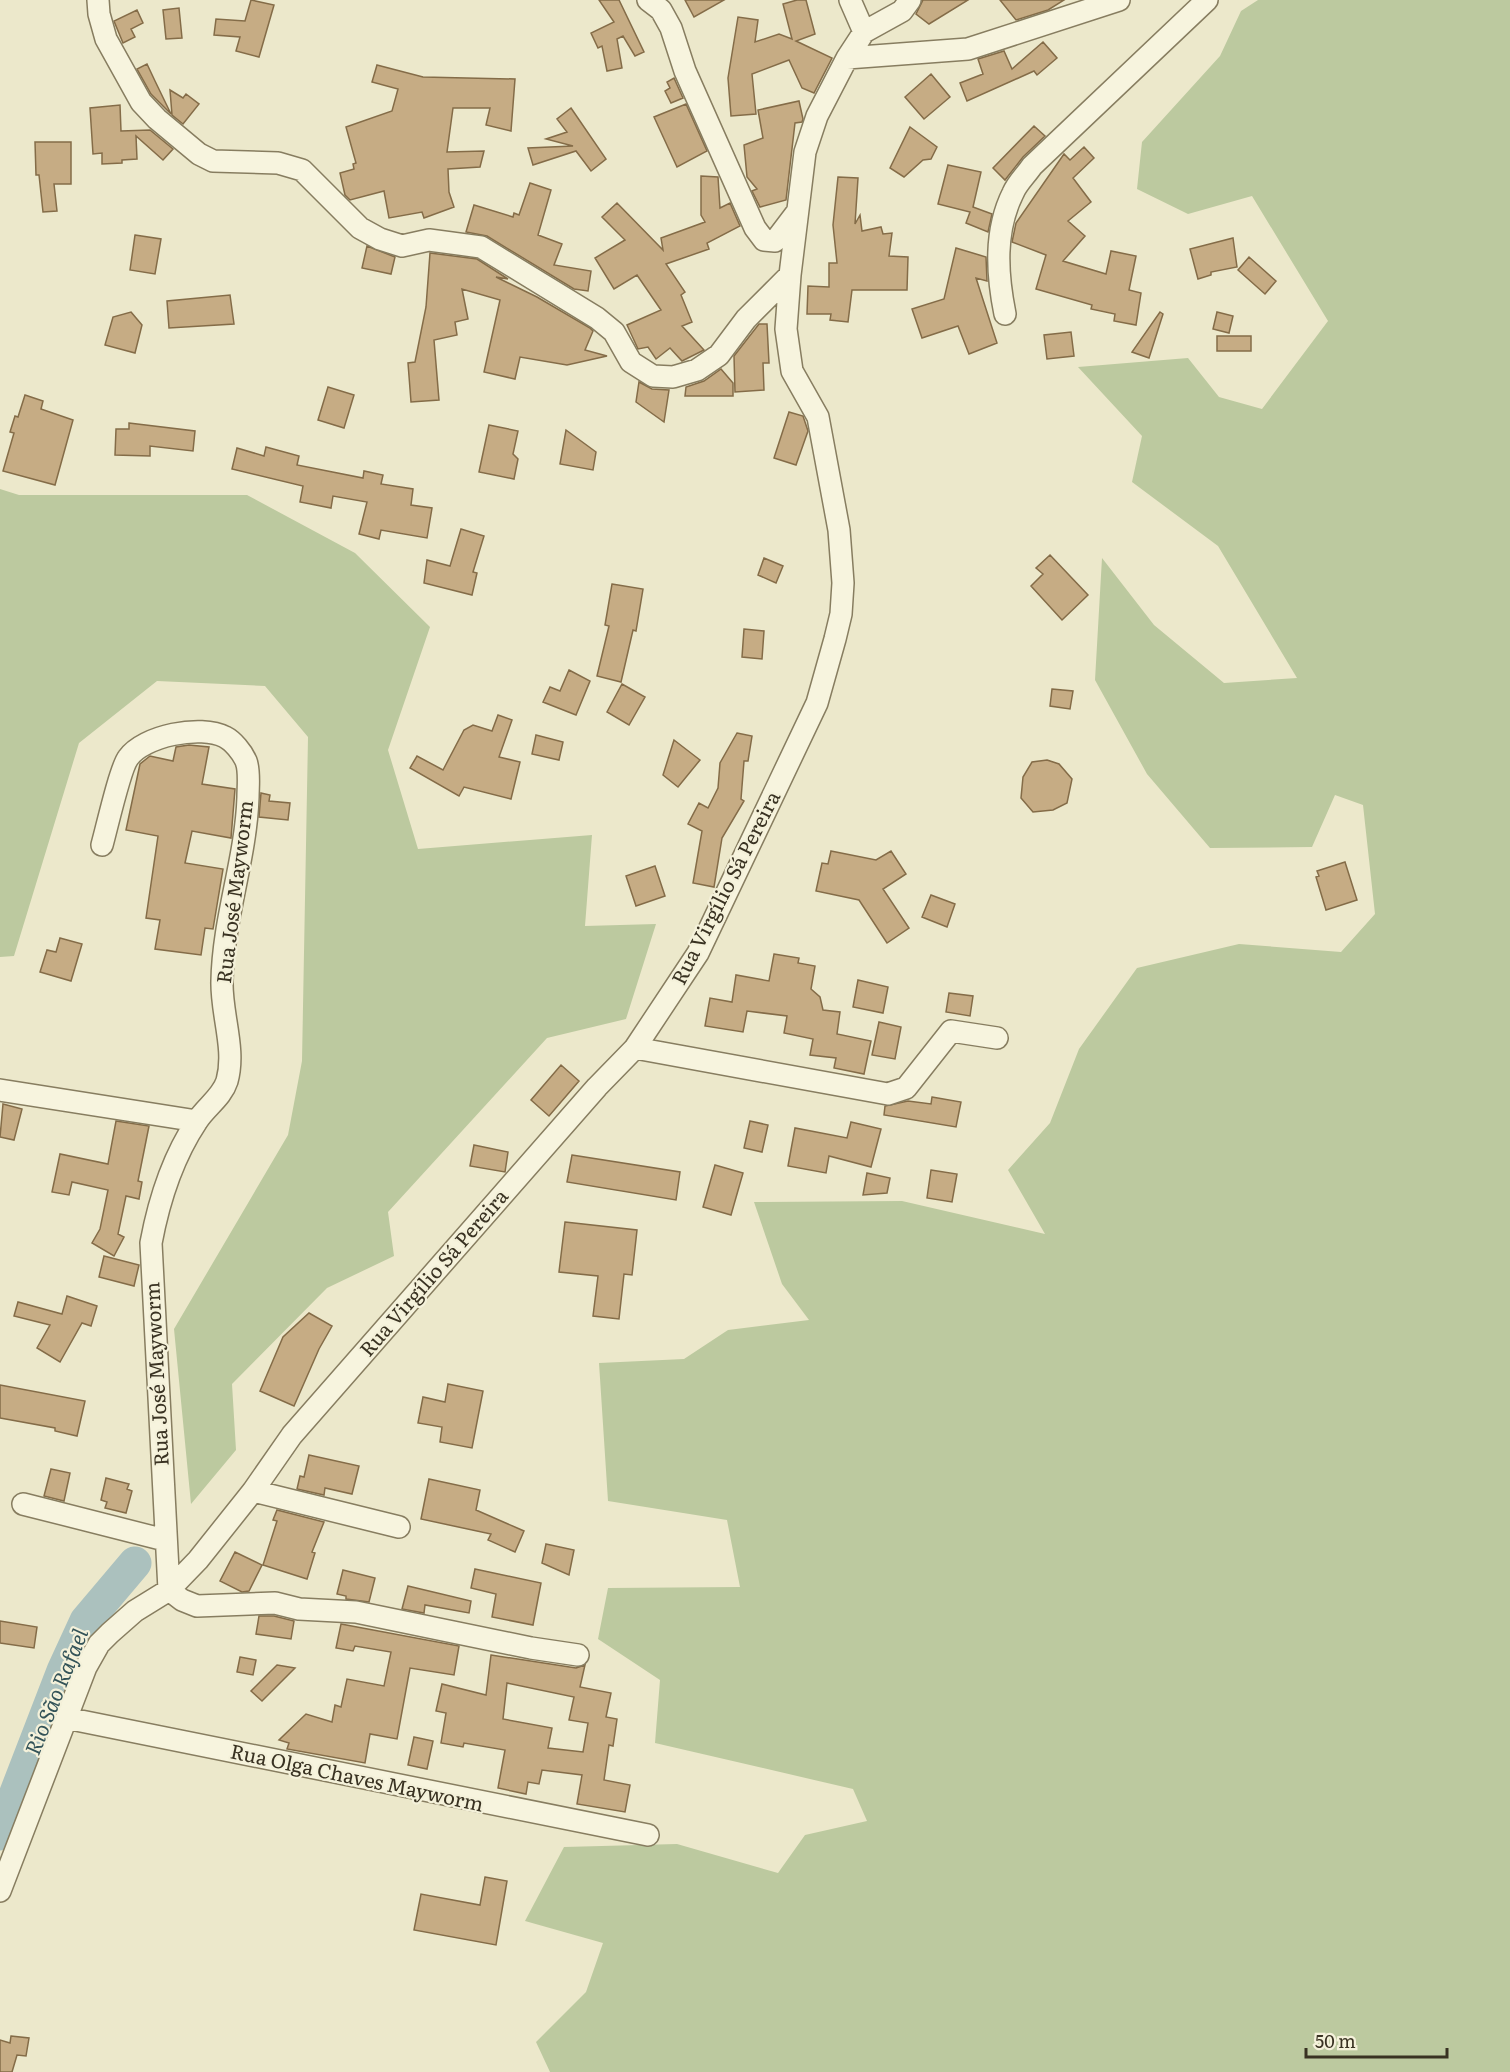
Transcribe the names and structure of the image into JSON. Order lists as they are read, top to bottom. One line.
{"streets":{"street":["Rua Virgílio Sá Pereira","Rua José Mayworm","Rua Olga Chaves Mayworm"]},"crossings":[["Rua Virgílio Sá Pereira","Rua José Mayworm"],["Rua Virgílio Sá Pereira","Rua Olga Chaves Mayworm"]],"water":["Rio São Rafael"],"scale_bar":"50 m"}
